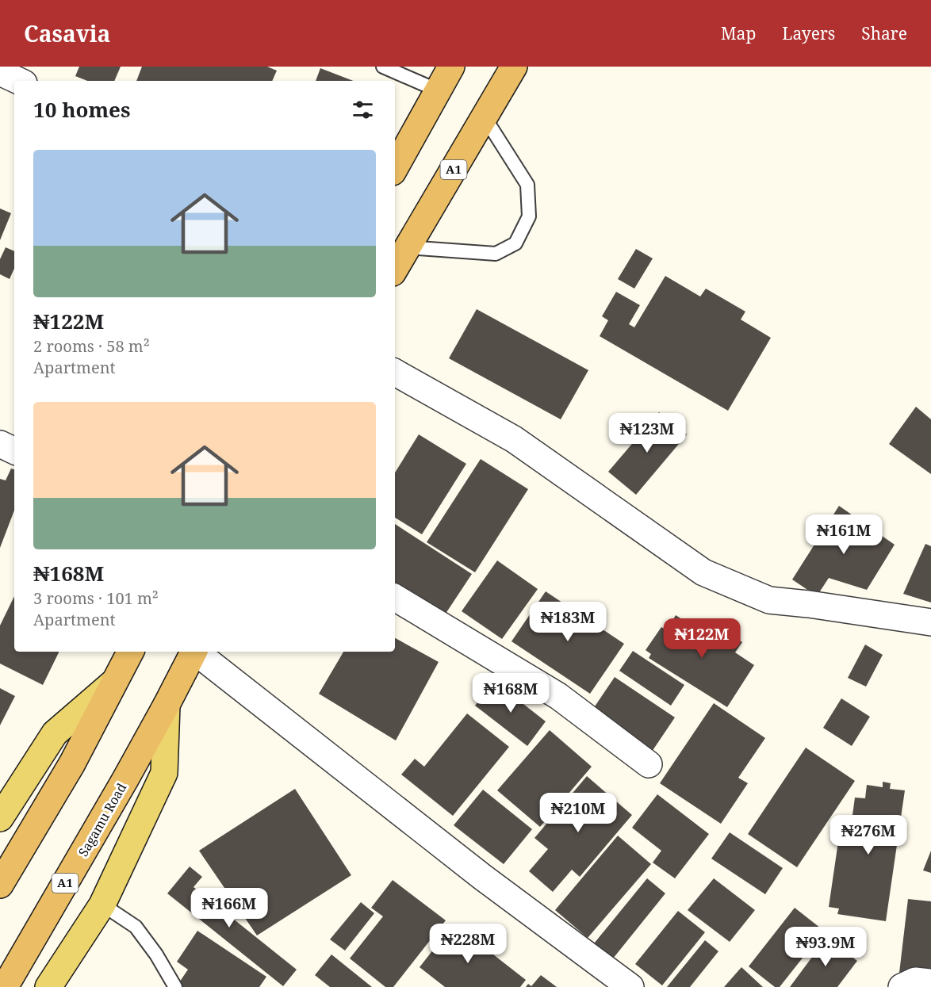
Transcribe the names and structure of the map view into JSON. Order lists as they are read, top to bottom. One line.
{"streets":{"highway":["A1","Sagamu Road"]},"page":{"header":"Casavia","nav":["Map","Layers","Share"],"heading":"10 homes","list":[{"name":"₦122M","note":"2 rooms · 58 m² · Apartment"},{"name":"₦168M","note":"3 rooms · 101 m² · Apartment"}],"price":["₦123M","₦161M","₦183M","₦122M","₦168M","₦210M","₦276M","₦166M","₦228M","₦93.9M"]}}
